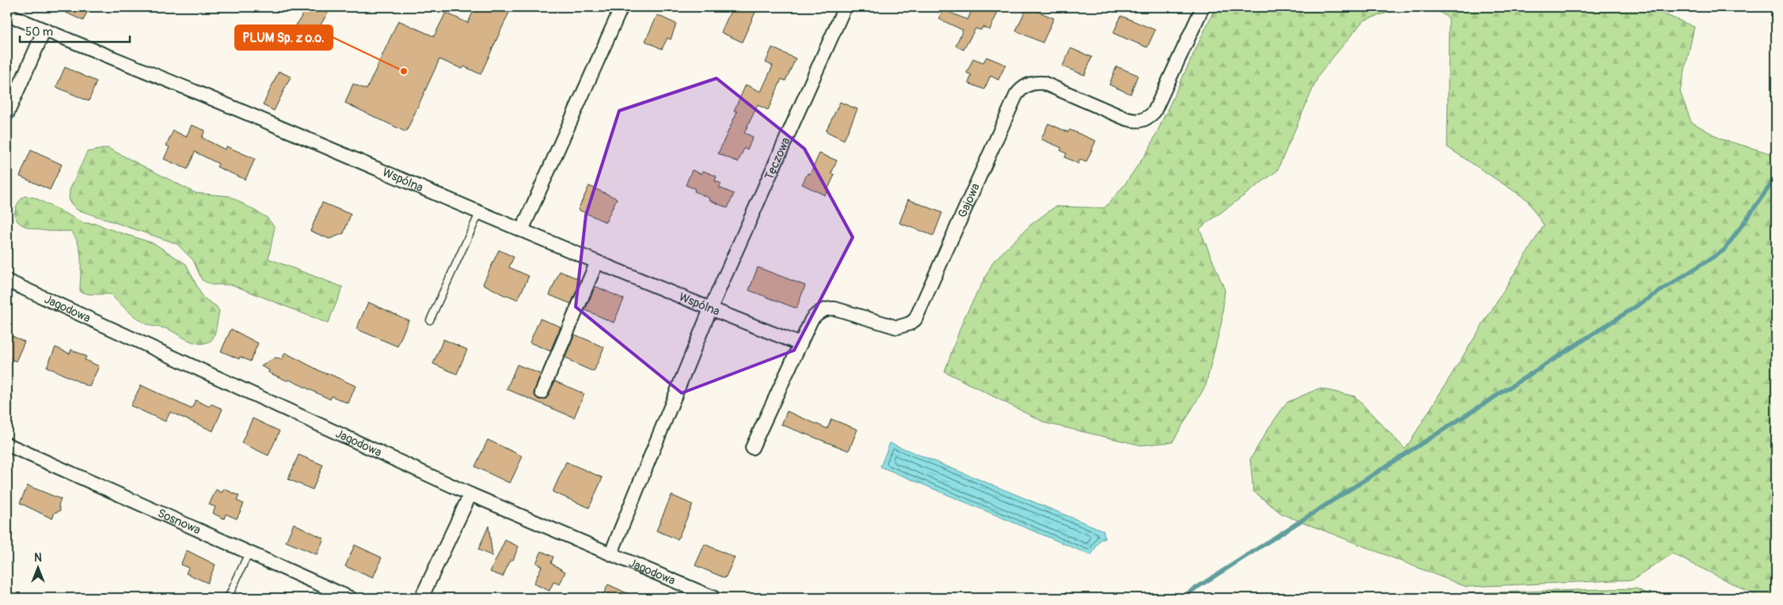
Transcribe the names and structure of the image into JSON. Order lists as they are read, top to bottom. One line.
{"streets":{"street":["Tęczowa","Wspólna","Gajowa","Jagodowa","Sosnowa"]},"crossings":[["Tęczowa","Wspólna"],["Tęczowa","Jagodowa"],["Wspólna","Gajowa"]],"places":["PLUM Sp. z o.o."],"scale_bar":"50 m","north":"top"}
